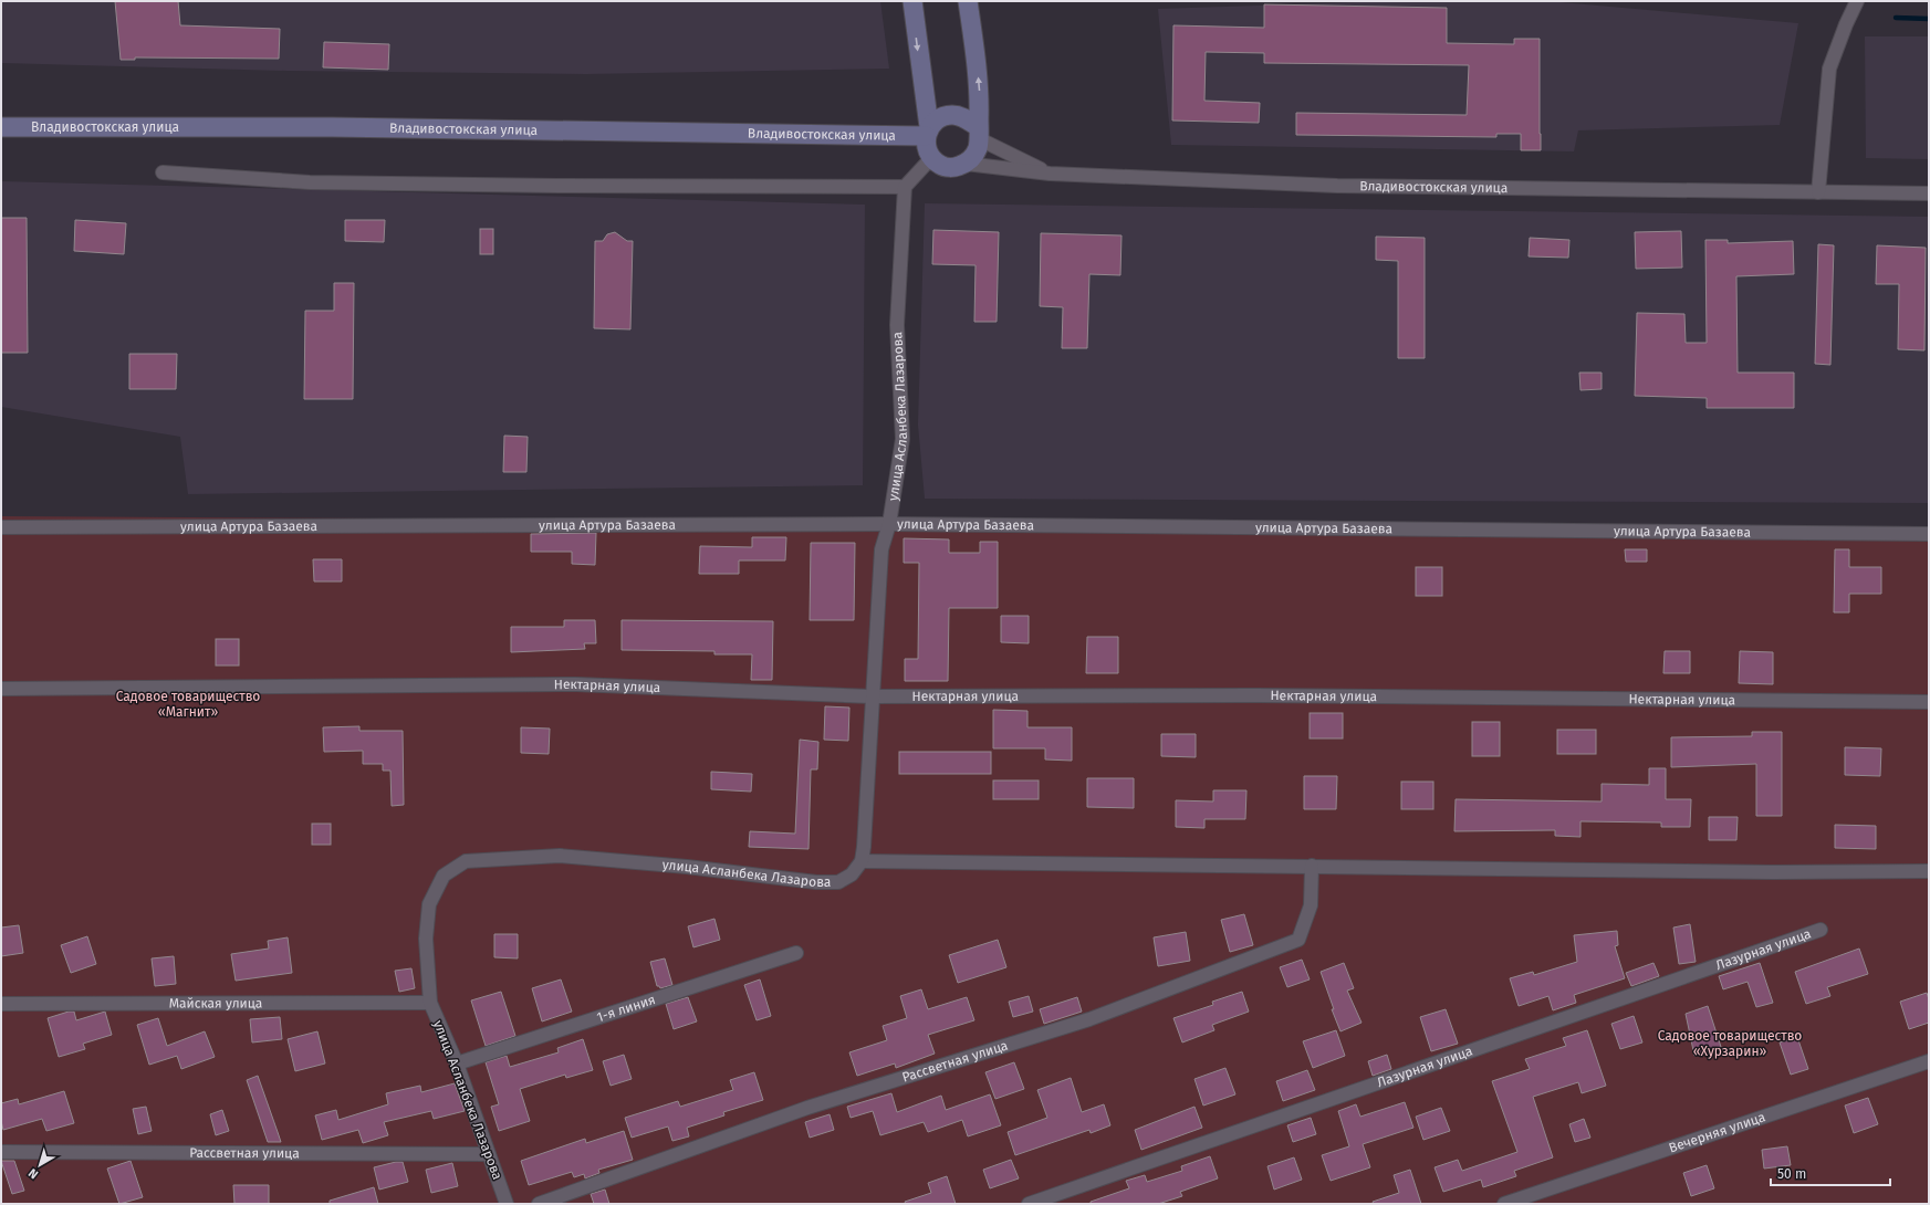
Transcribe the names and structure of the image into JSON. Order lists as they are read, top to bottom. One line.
{"streets":{"main road":["Владивостокская улица"],"street":["улица Асланбека Лазарова","улица Артура Базаева","Нектарная улица","Лазурная улица","Майская улица","1-я линия","Рассветная улица","Вечерняя улица"]},"crossings":[["улица Асланбека Лазарова","улица Артура Базаева"],["улица Асланбека Лазарова","Нектарная улица"],["улица Асланбека Лазарова","Майская улица"],["улица Асланбека Лазарова","1-я линия"],["улица Асланбека Лазарова","Рассветная улица"]],"parks":["Садовое товарищество «Магнит»","Садовое товарищество «Хурзарин»"],"scale_bar":"50 m","north":"bottom left"}
